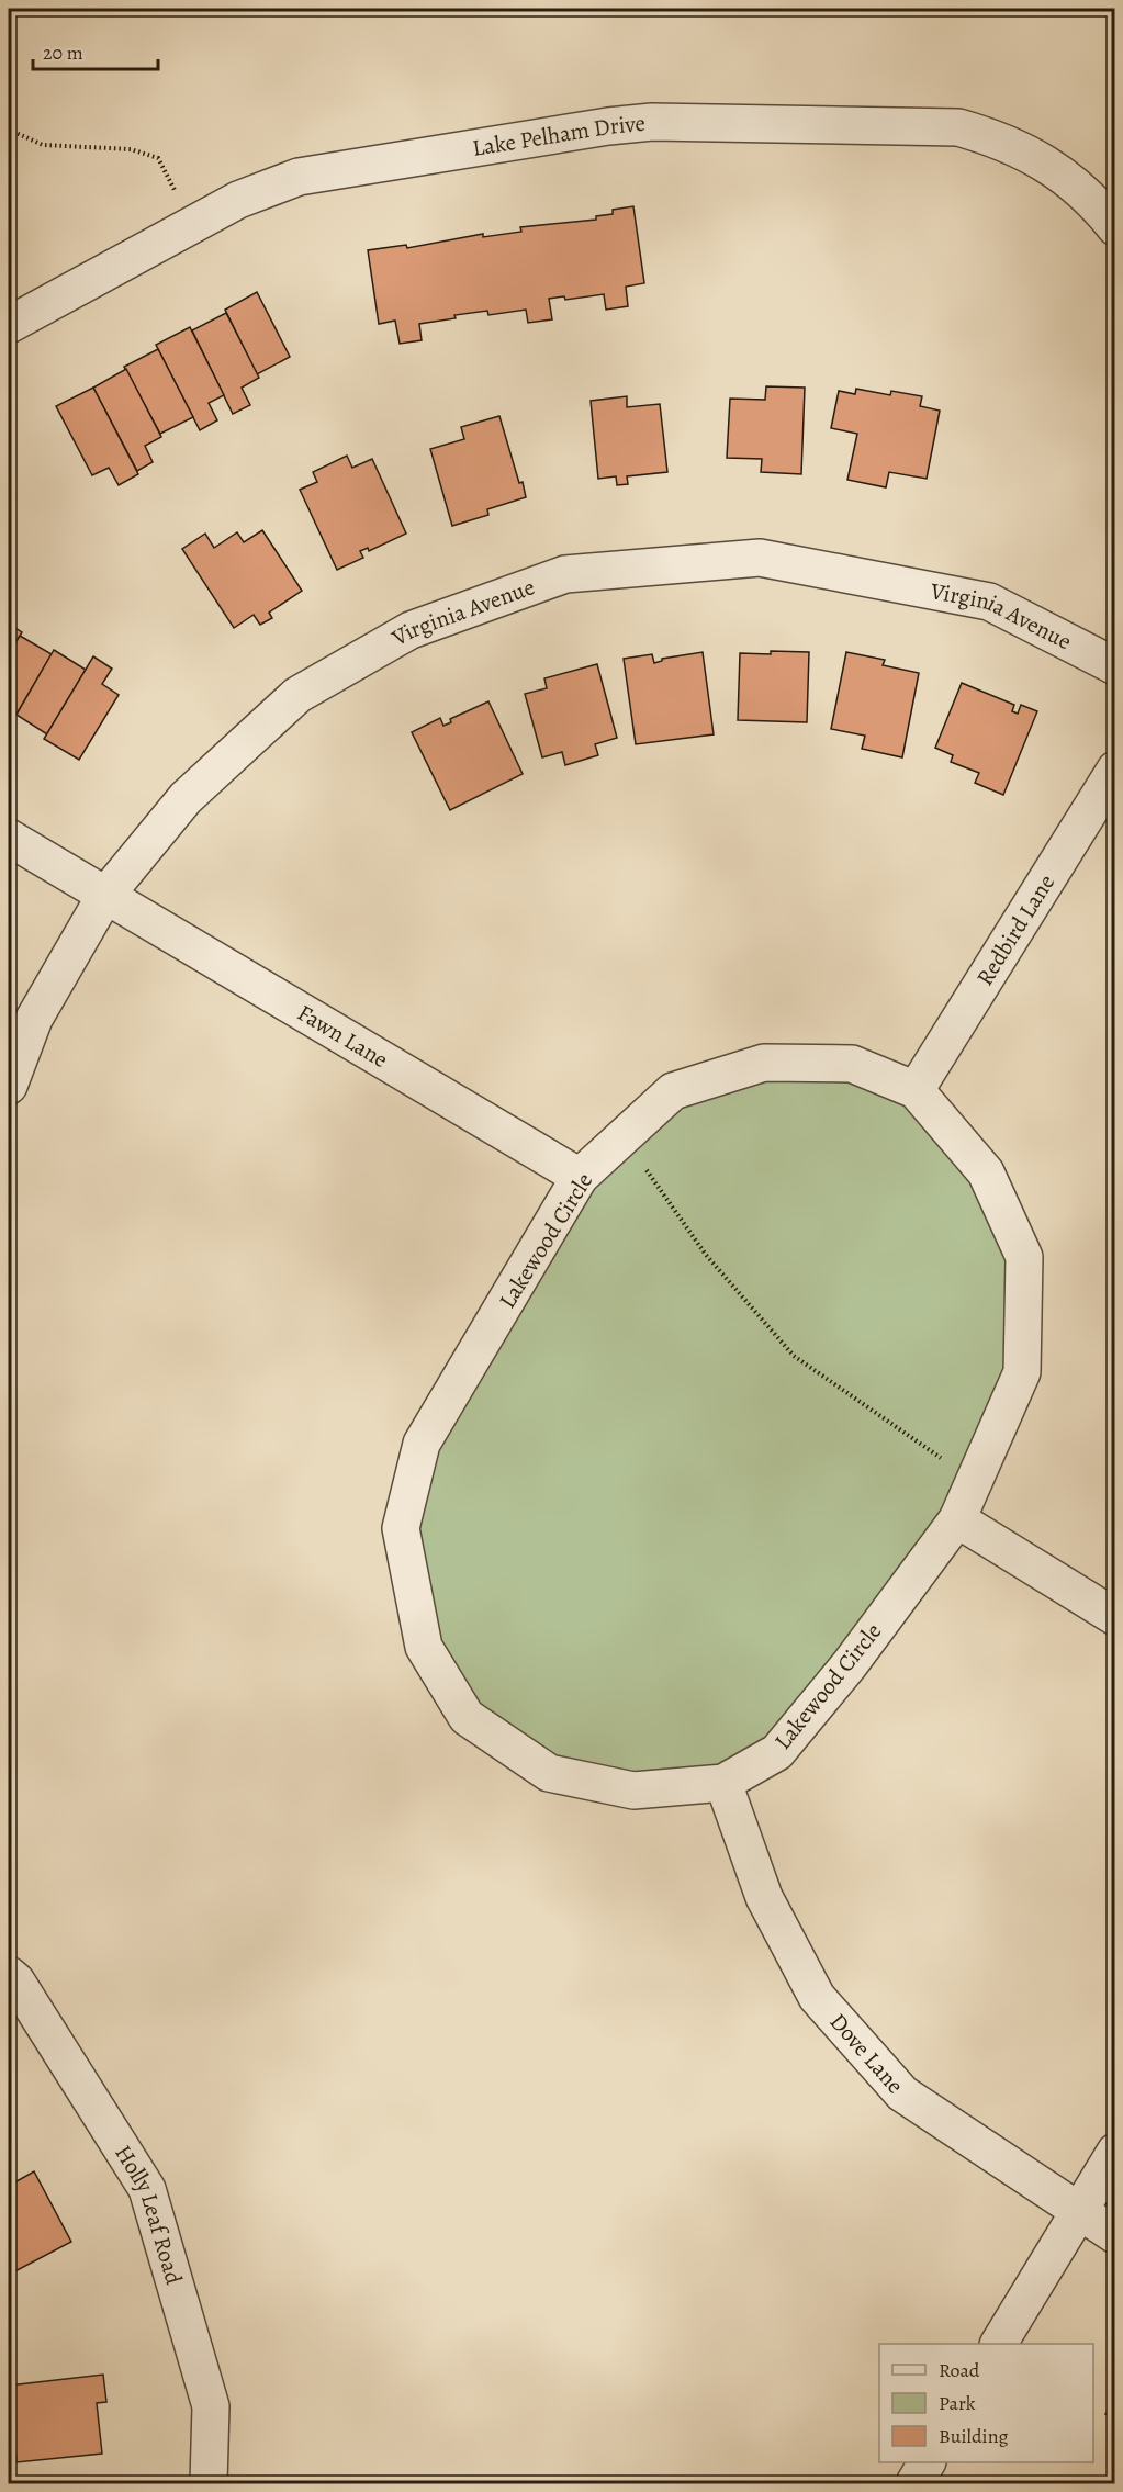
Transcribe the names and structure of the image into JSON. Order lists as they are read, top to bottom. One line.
{"streets":{"street":["Lake Pelham Drive","Virginia Avenue","Redbird Lane","Fawn Lane","Lakewood Circle","Dove Lane","Holly Leaf Road"]},"crossings":[["Virginia Avenue","Fawn Lane"],["Redbird Lane","Lakewood Circle"],["Fawn Lane","Lakewood Circle"],["Lakewood Circle","Dove Lane"]],"legend":["Road","Park","Building"],"scale_bar":"20 m"}
